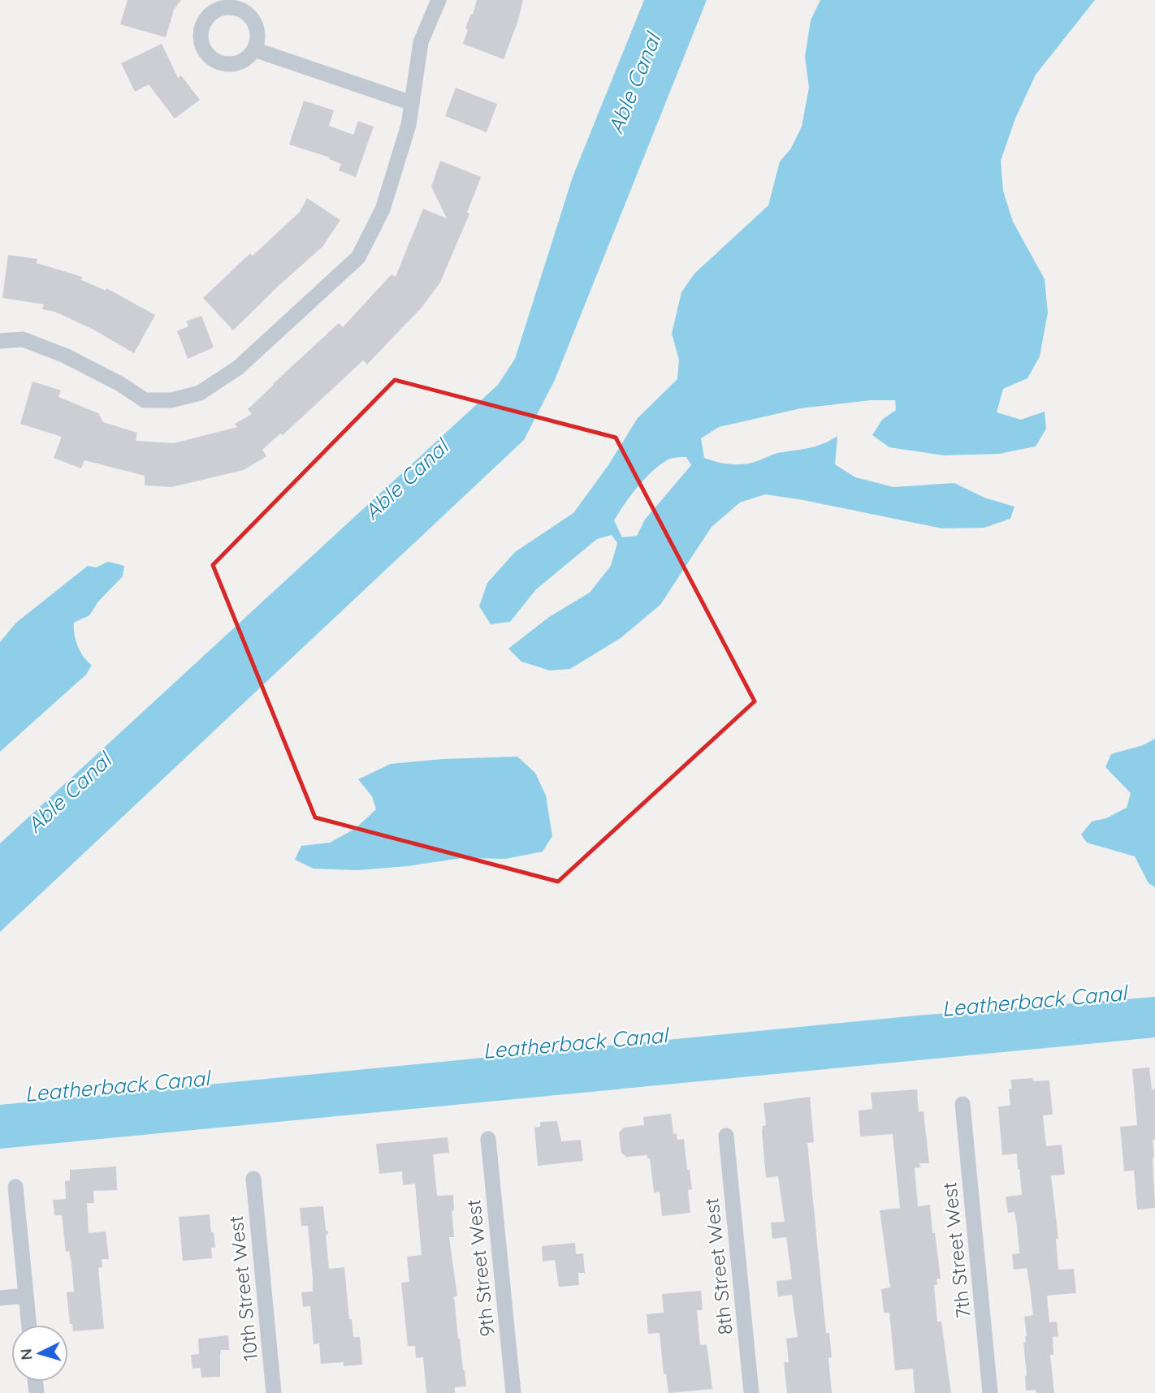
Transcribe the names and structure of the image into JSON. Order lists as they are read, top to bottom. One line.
{"streets":{"street":["7th Street West","8th Street West","9th Street West","10th Street West"]},"water":["Able Canal","Leatherback Canal"],"north":"left"}
